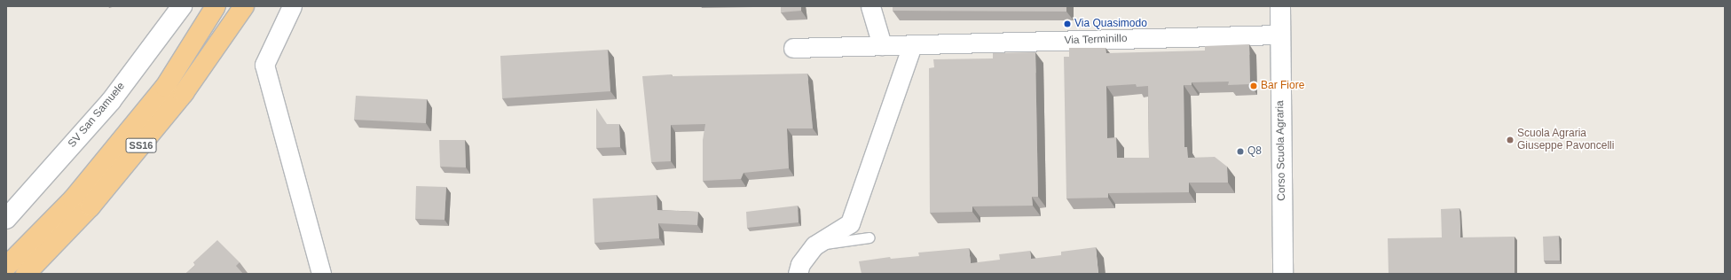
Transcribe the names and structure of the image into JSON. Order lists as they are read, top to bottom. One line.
{"streets":{"highway":["SS16"],"street":["Via Terminillo","SV San Samuele","Corso Scuola Agraria"]},"crossings":[["Via Terminillo","Corso Scuola Agraria"]],"places":["Via Quasimodo","Bar Fiore","Scuola Agraria Giuseppe Pavoncelli","Q8"]}
